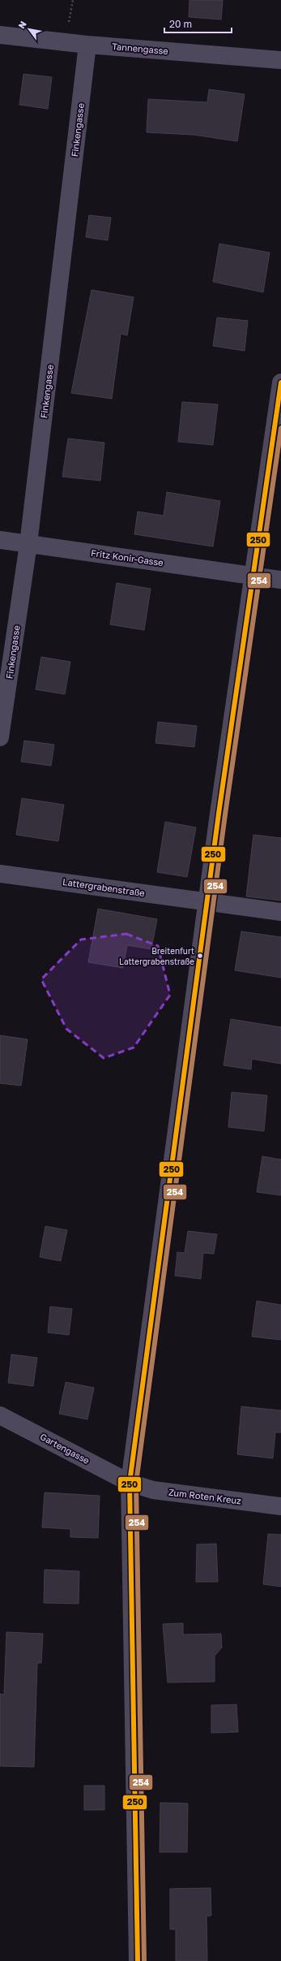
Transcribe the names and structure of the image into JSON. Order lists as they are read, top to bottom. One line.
{"streets":{"street":["Tannengasse","Finkengasse","Fritz Konir-Gasse","Lattergrabenstraße","Gartengasse","Zum Roten Kreuz"]},"crossings":[["Tannengasse","Finkengasse"],["Finkengasse","Fritz Konir-Gasse"],["Gartengasse","Zum Roten Kreuz"]],"places":["Breitenfurt Lattergrabenstraße"],"lines":["transit line 250","transit line 254"],"scale_bar":"20 m","north":"top left"}
